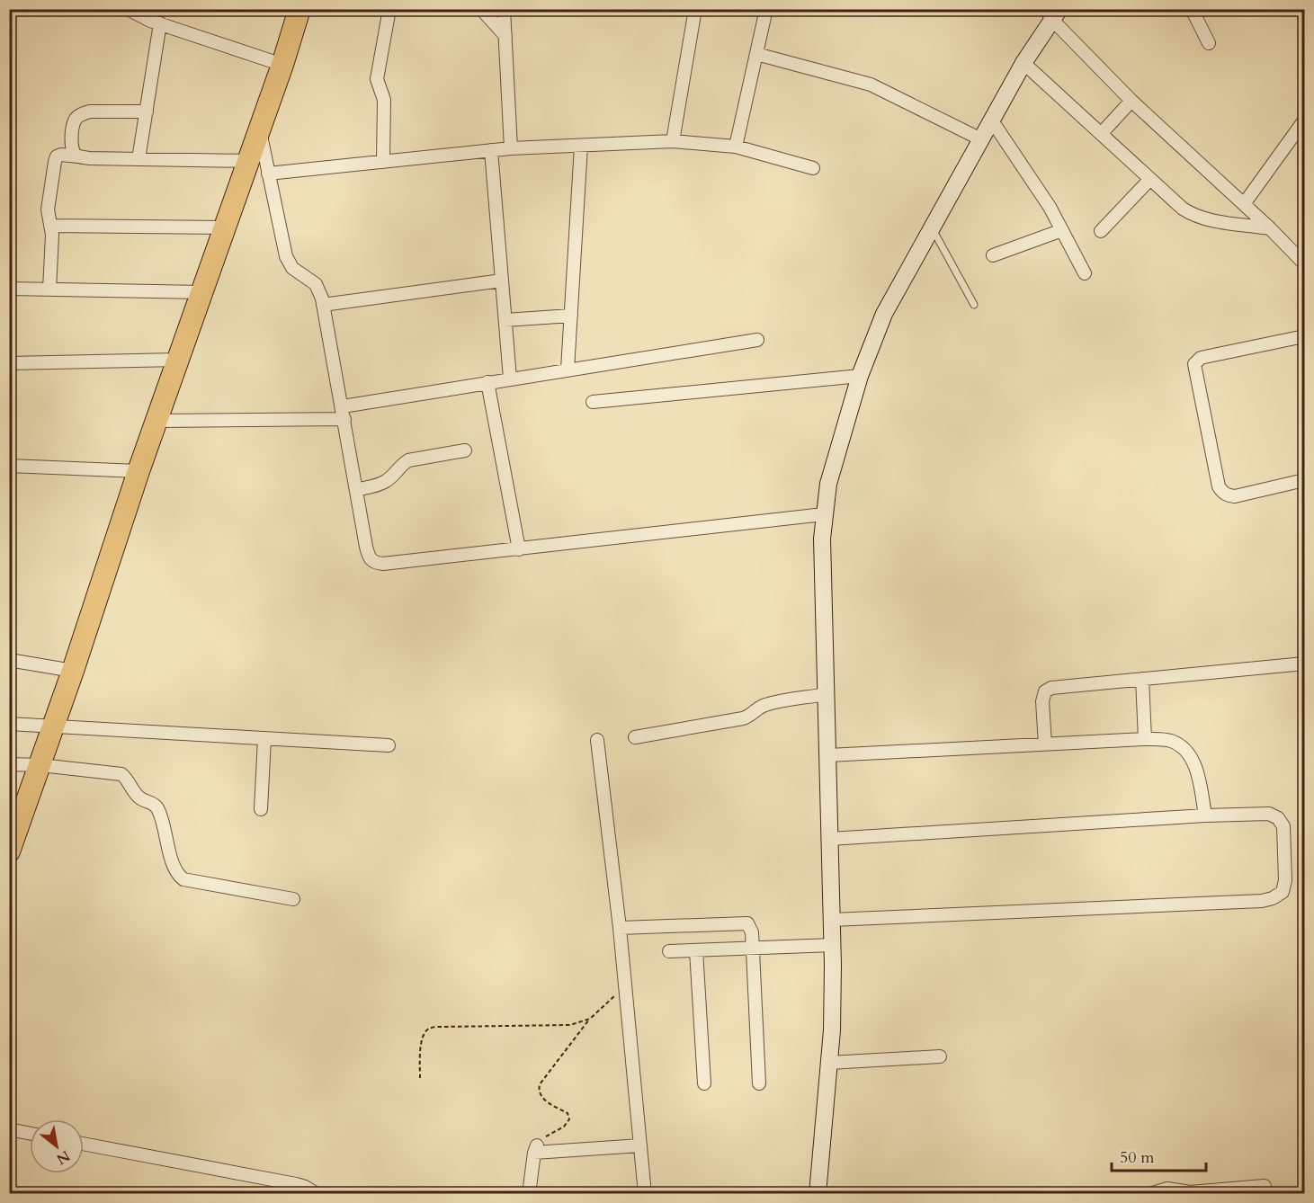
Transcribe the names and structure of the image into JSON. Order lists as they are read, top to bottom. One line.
{"scale_bar":"50 m","north":"bottom right"}
